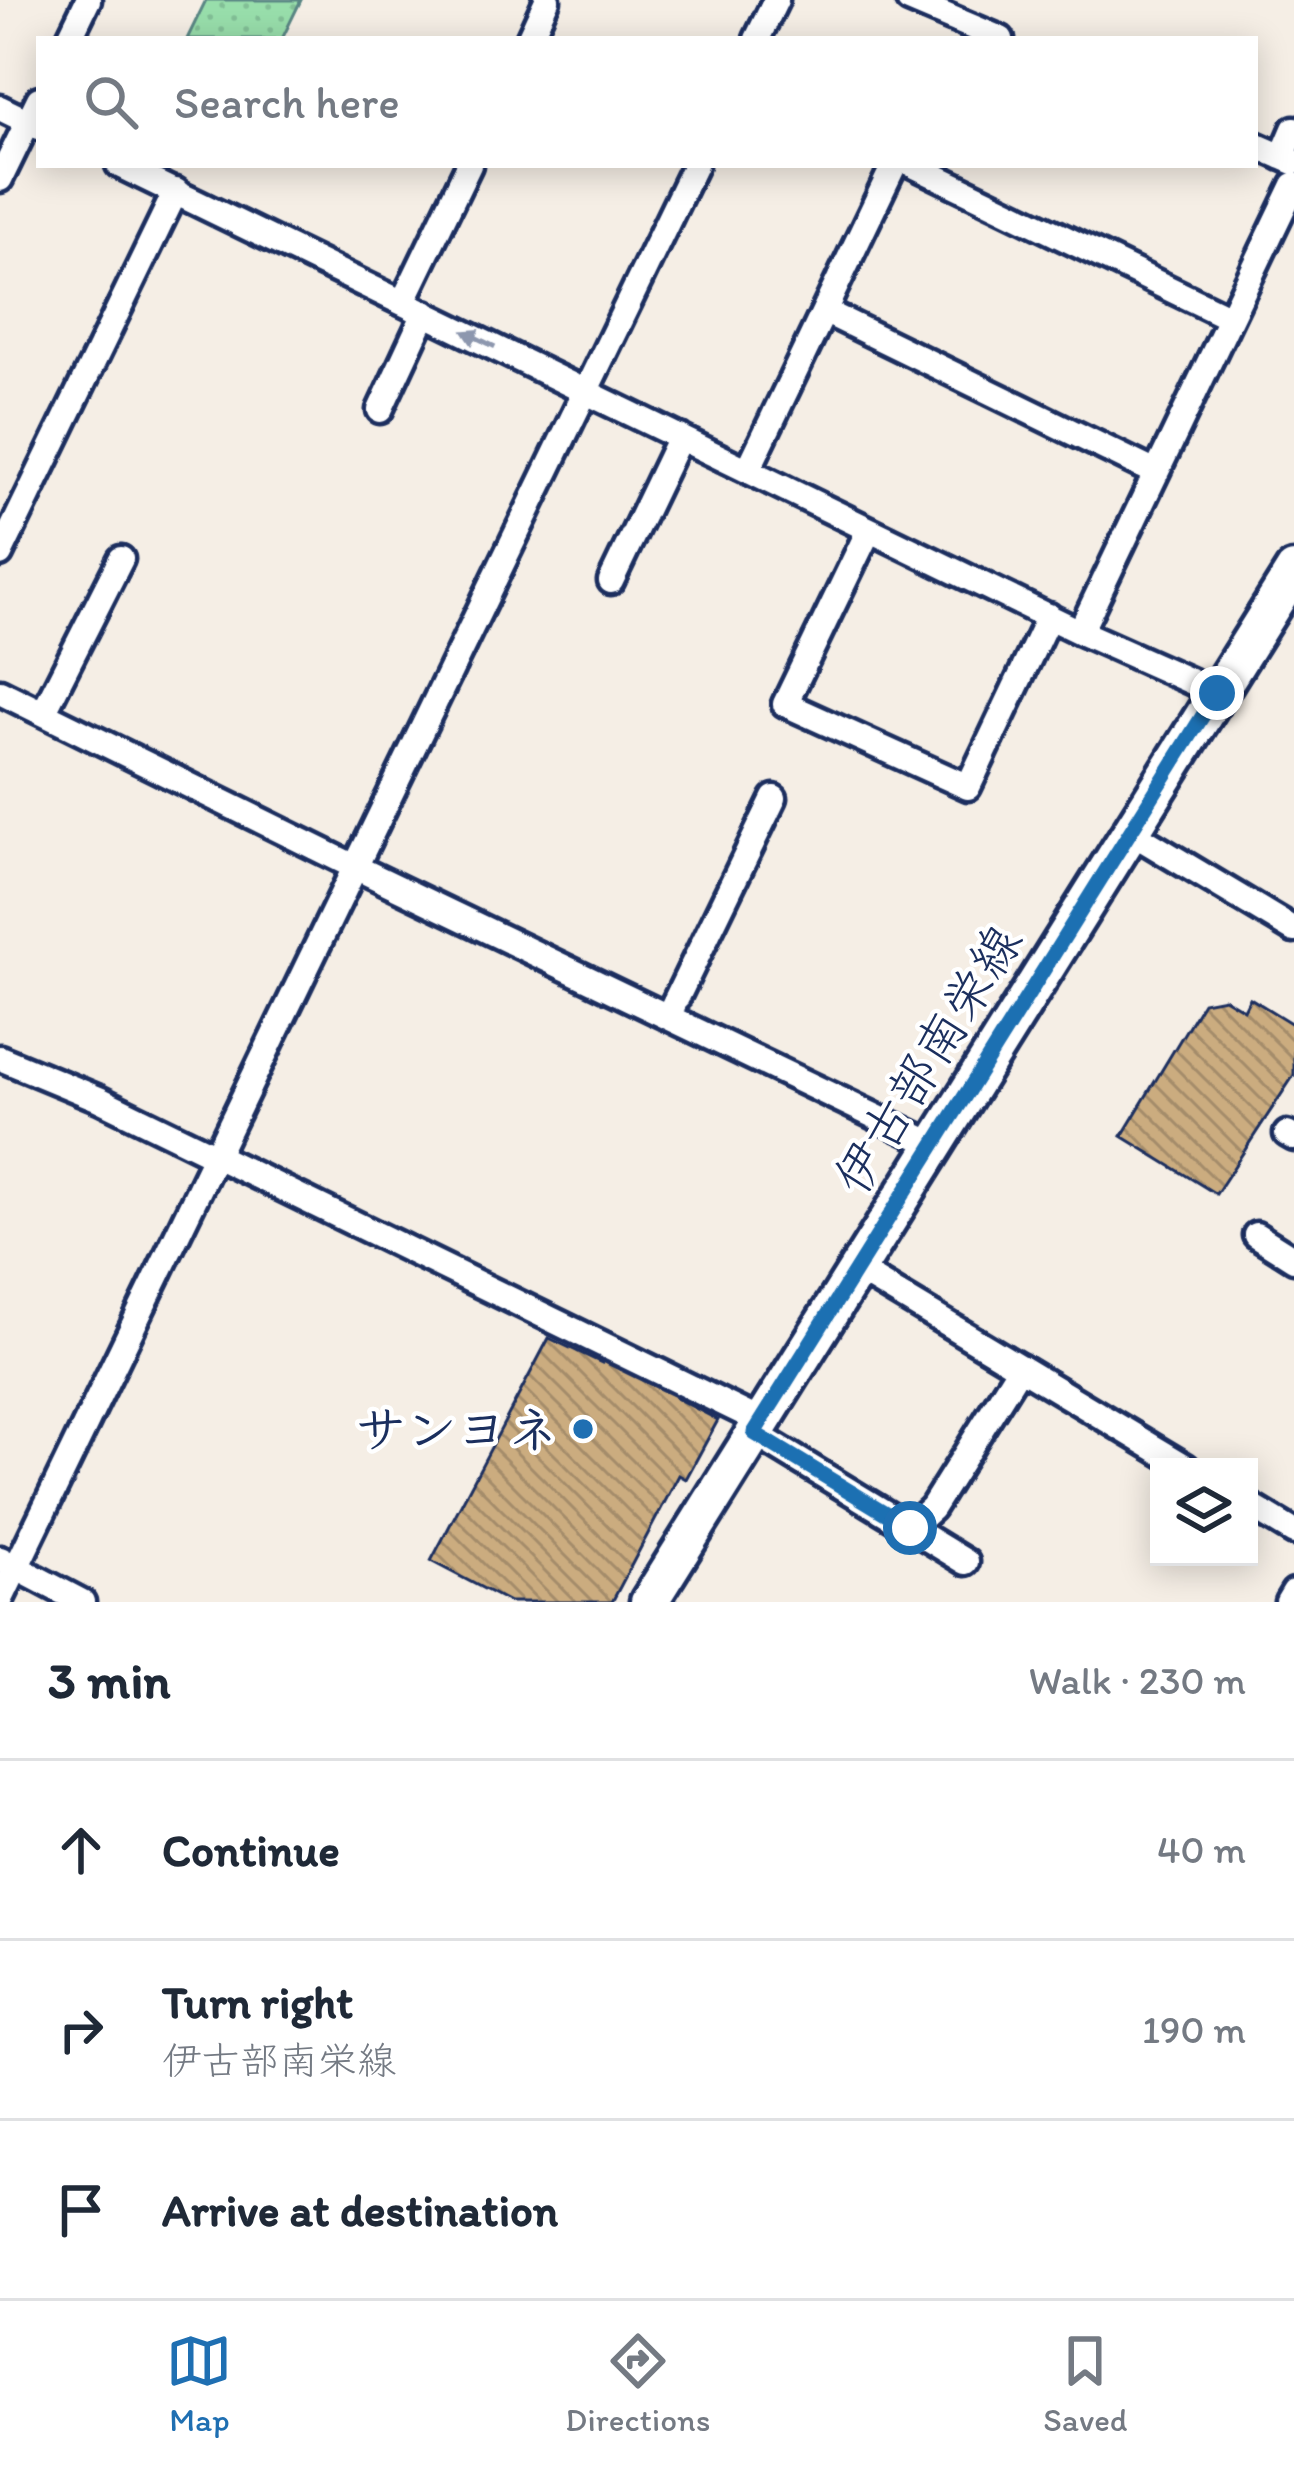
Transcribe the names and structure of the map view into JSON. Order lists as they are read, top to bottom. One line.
{"streets":{"main road":["伊古部南栄線"]},"places":["サンヨネ"],"page":{"search":"Search here","heading":["3 min","Walk · 230 m"],"list":[["Continue","40 m"],["Turn right","伊古部南栄線","190 m"],"Arrive at destination"],"nav":["Map","Directions","Saved"]}}
